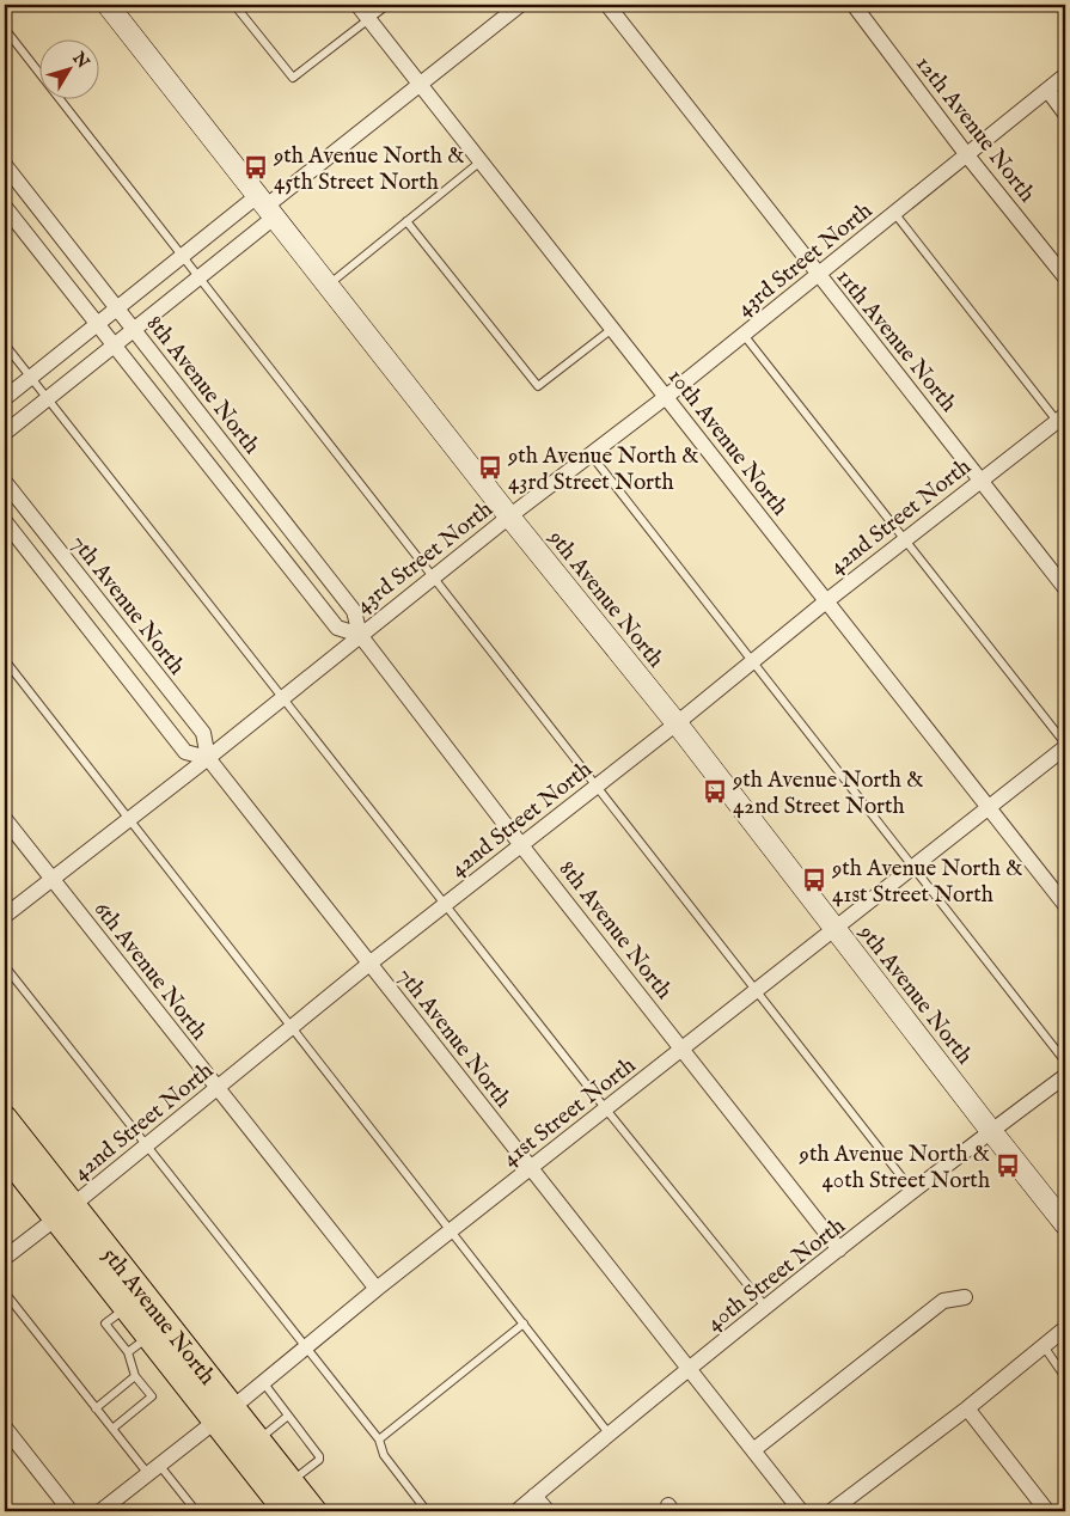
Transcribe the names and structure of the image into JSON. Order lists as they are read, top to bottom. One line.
{"streets":{"main road":["5th Avenue North"],"street":["12th Avenue North","43rd Street North","11th Avenue North","8th Avenue North","10th Avenue North","42nd Street North","9th Avenue North","7th Avenue North","6th Avenue North","41st Street North","40th Street North"]},"crossings":[["12th Avenue North","43rd Street North"],["43rd Street North","11th Avenue North"],["43rd Street North","8th Avenue North"],["43rd Street North","10th Avenue North"],["43rd Street North","9th Avenue North"],["43rd Street North","7th Avenue North"],["43rd Street North","6th Avenue North"],["11th Avenue North","42nd Street North"],["8th Avenue North","42nd Street North"],["8th Avenue North","41st Street North"],["8th Avenue North","40th Street North"],["10th Avenue North","42nd Street North"],["10th Avenue North","41st Street North"],["42nd Street North","9th Avenue North"],["42nd Street North","7th Avenue North"],["42nd Street North","6th Avenue North"],["42nd Street North","5th Avenue North"],["9th Avenue North","41st Street North"],["9th Avenue North","40th Street North"],["7th Avenue North","41st Street North"],["7th Avenue North","40th Street North"],["6th Avenue North","41st Street North"],["41st Street North","5th Avenue North"]],"places":{"bus stop":["9th Avenue North & 45th Street North","9th Avenue North & 43rd Street North","9th Avenue North & 42nd Street North","9th Avenue North & 41st Street North","9th Avenue North & 40th Street North"]},"north":"top right"}
